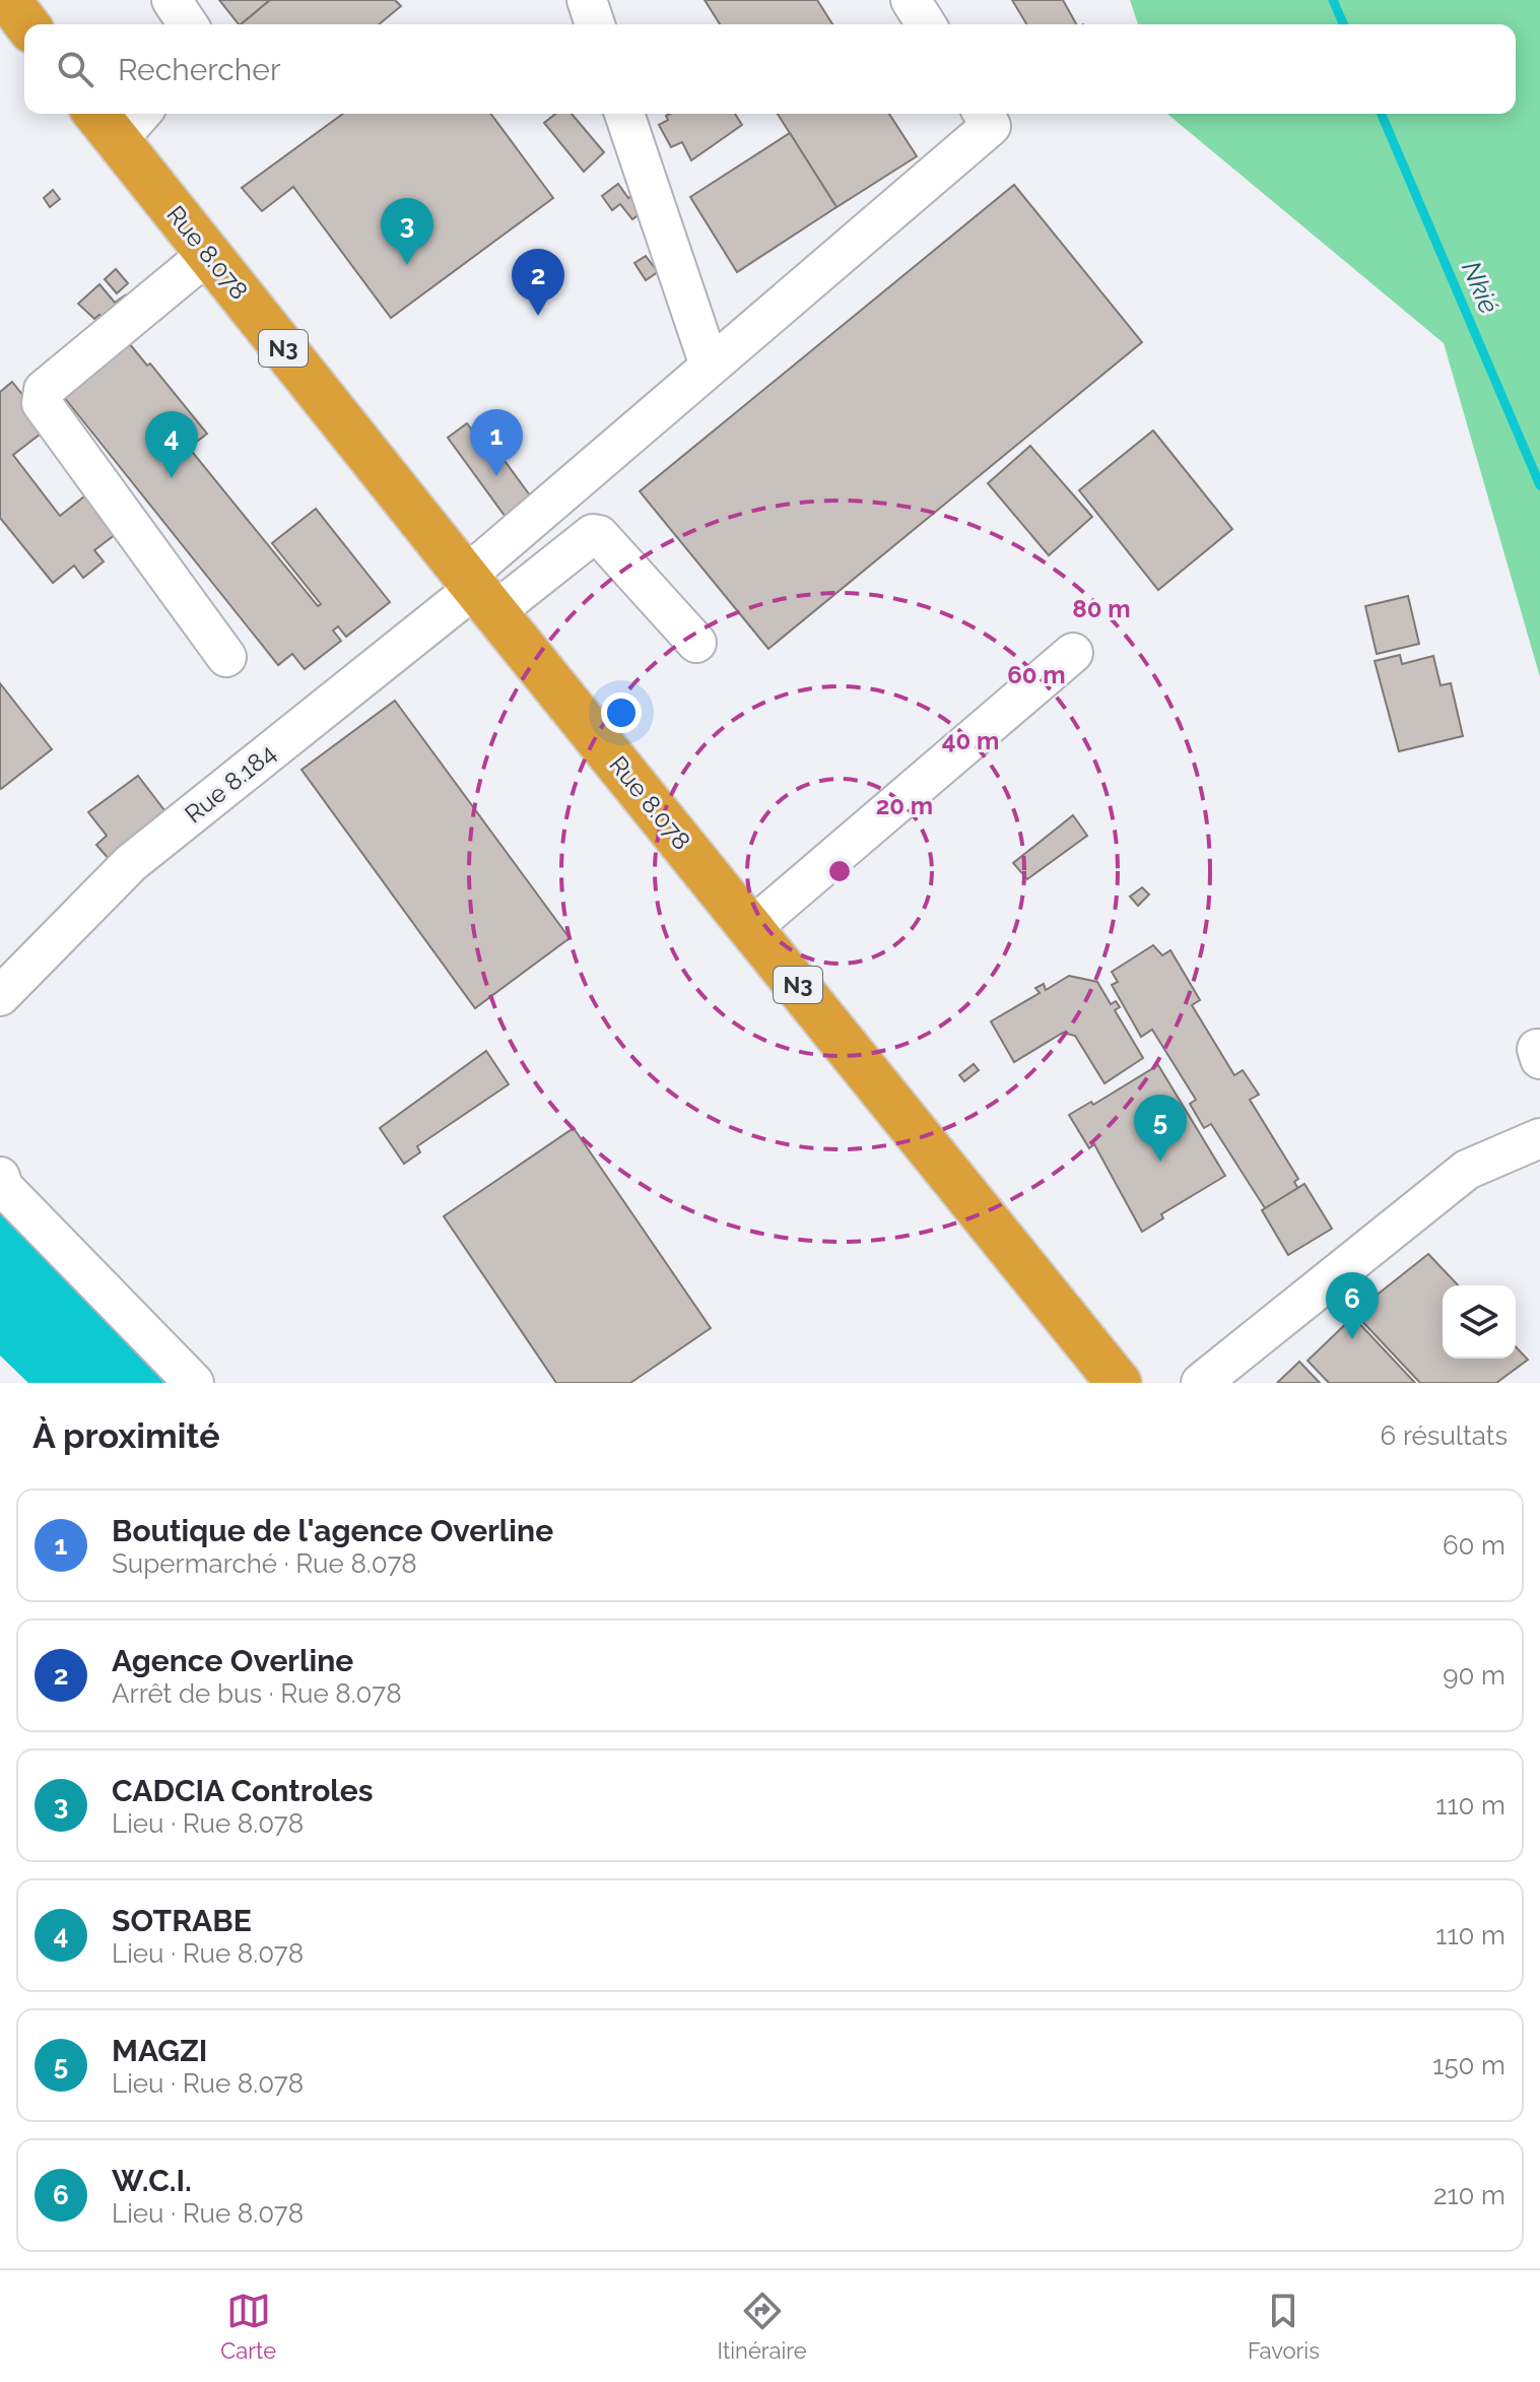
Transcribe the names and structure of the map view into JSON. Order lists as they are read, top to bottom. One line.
{"streets":{"highway":["Rue 8.078","N3"],"street":["Rue 8.184"]},"crossings":[["Rue 8.078","Rue 8.184"]],"water":["Nkié"],"page":{"search":"Rechercher","pins":["3","2","1","4","5","6"],"heading":["À proximité","6 résultats"],"list":[{"mark":"1","name":"Boutique de l'agence Overline","note":"Supermarché · Rue 8.078","value":"60 m"},{"mark":"2","name":"Agence Overline","note":"Arrêt de bus · Rue 8.078","value":"90 m"},{"mark":"3","name":"CADCIA Controles","note":"Lieu · Rue 8.078","value":"110 m"},{"mark":"4","name":"SOTRABE","note":"Lieu · Rue 8.078","value":"110 m"},{"mark":"5","name":"MAGZI","note":"Lieu · Rue 8.078","value":"150 m"},{"mark":"6","name":"W.C.I.","note":"Lieu · Rue 8.078","value":"210 m"}],"nav":["Carte","Itinéraire","Favoris"]},"rings":["80 m","60 m","40 m","20 m"]}
